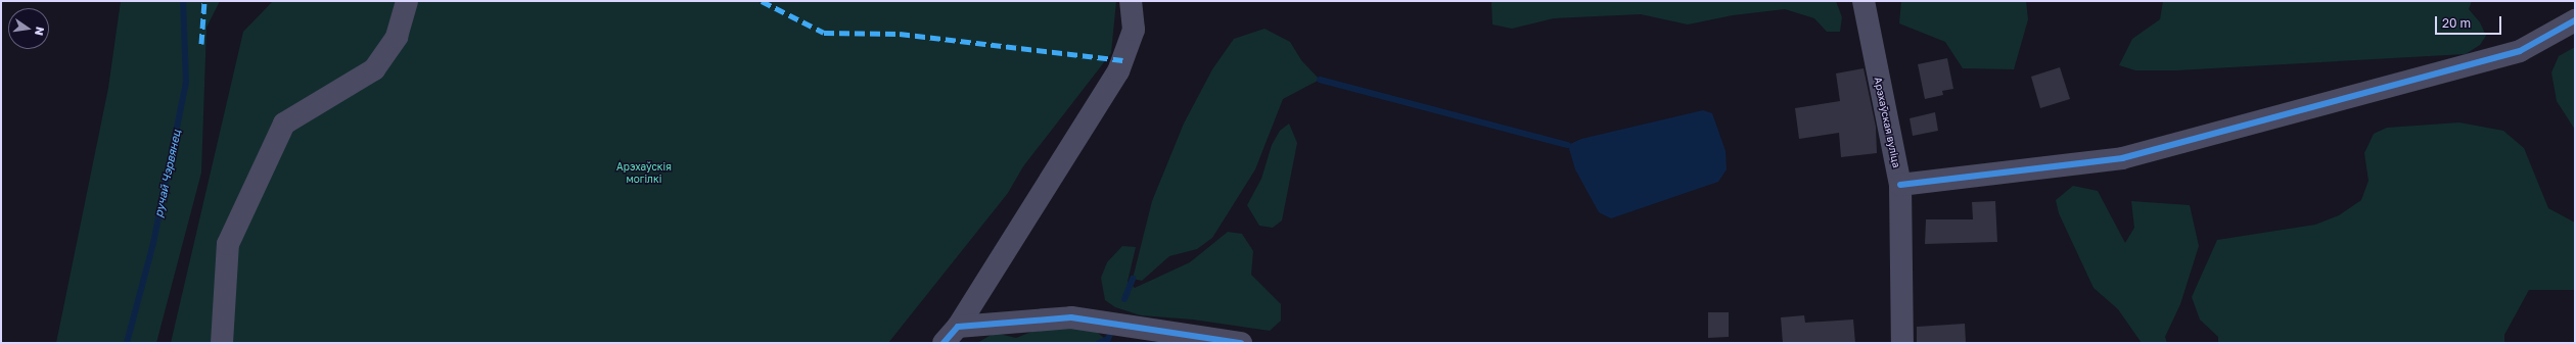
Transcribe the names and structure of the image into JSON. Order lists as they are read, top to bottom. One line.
{"streets":{"street":["Арэхаўская вуліца"]},"water":["ручай Чэрвянец"],"parks":["Арэхаўскія могілкі"],"scale_bar":"20 m","north":"right"}
